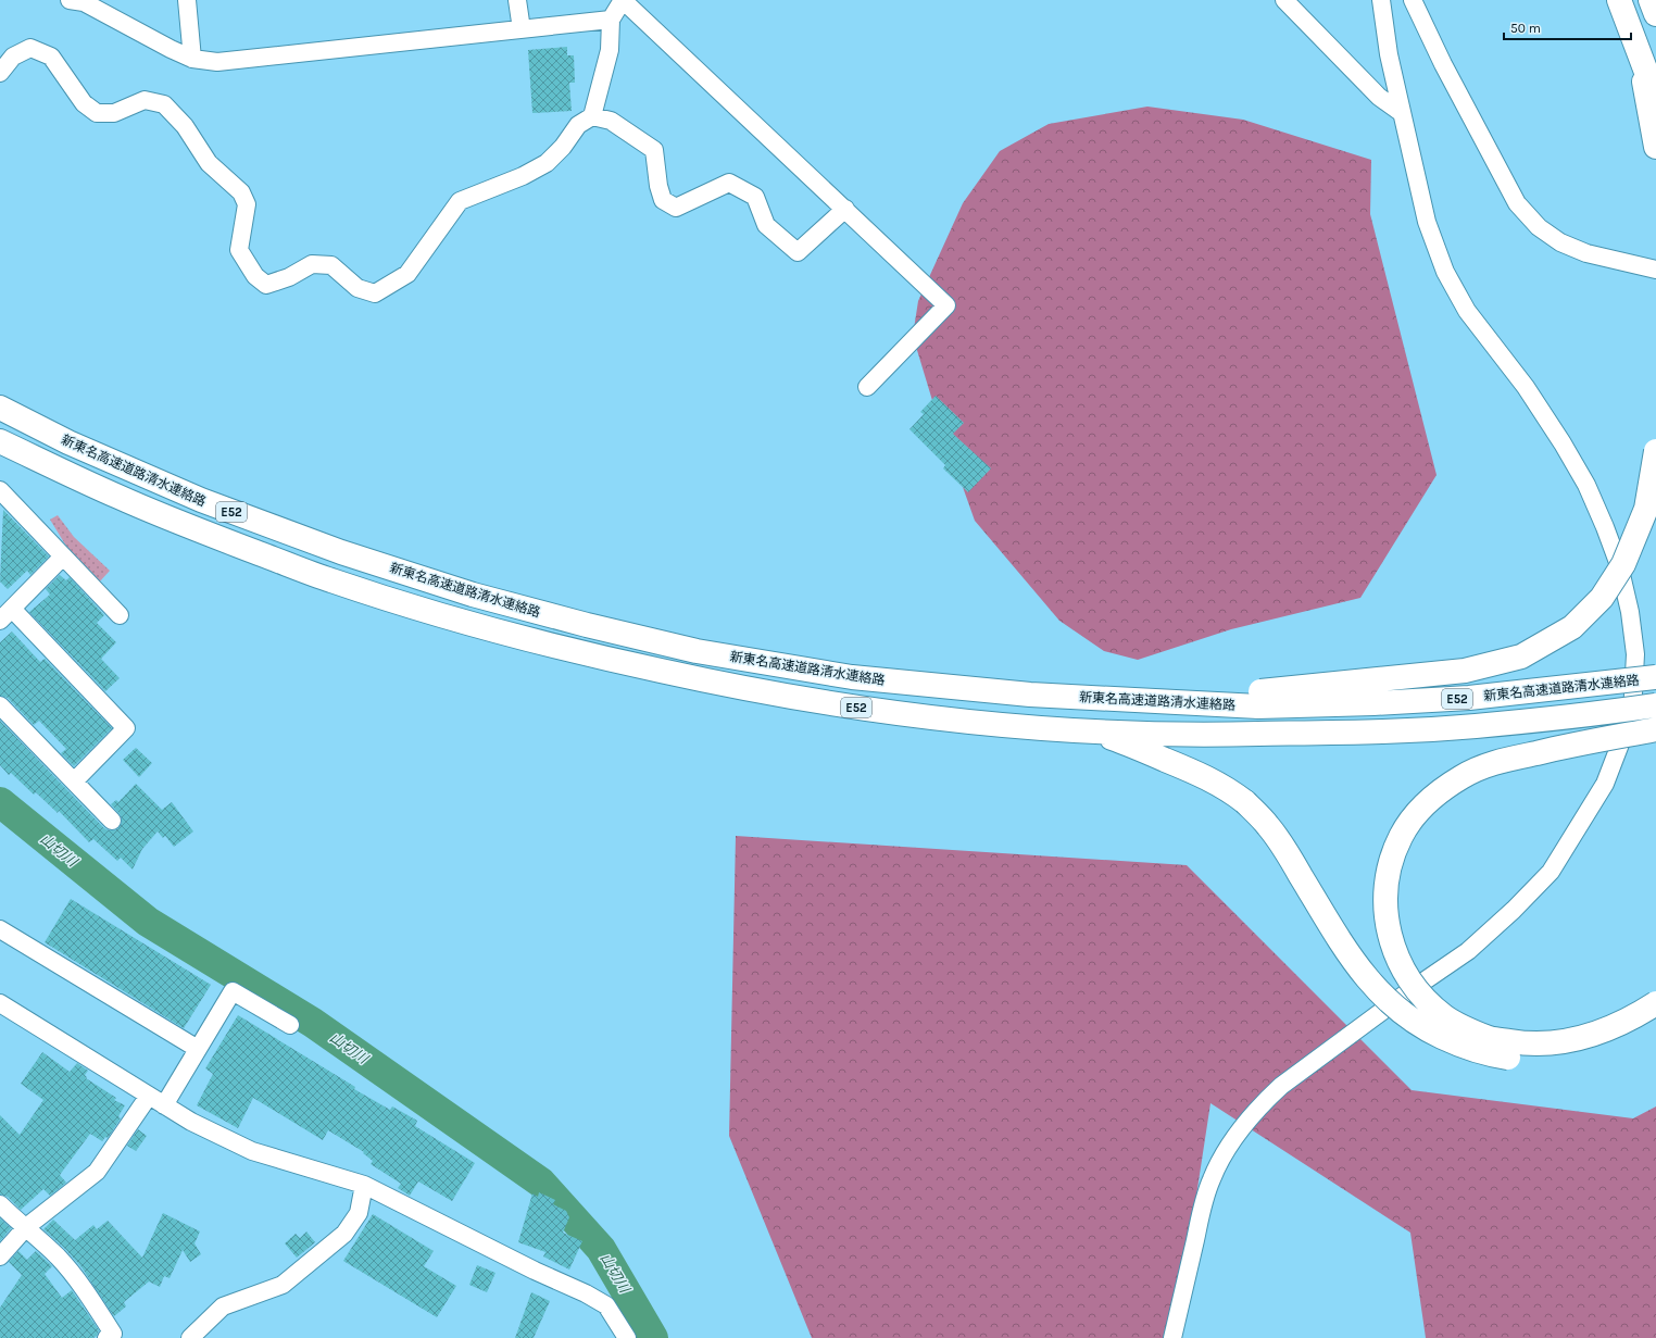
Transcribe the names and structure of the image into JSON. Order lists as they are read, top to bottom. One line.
{"streets":{"highway":["新東名高速道路清水連絡路","E52"]},"water":["山切川"],"scale_bar":"50 m"}
